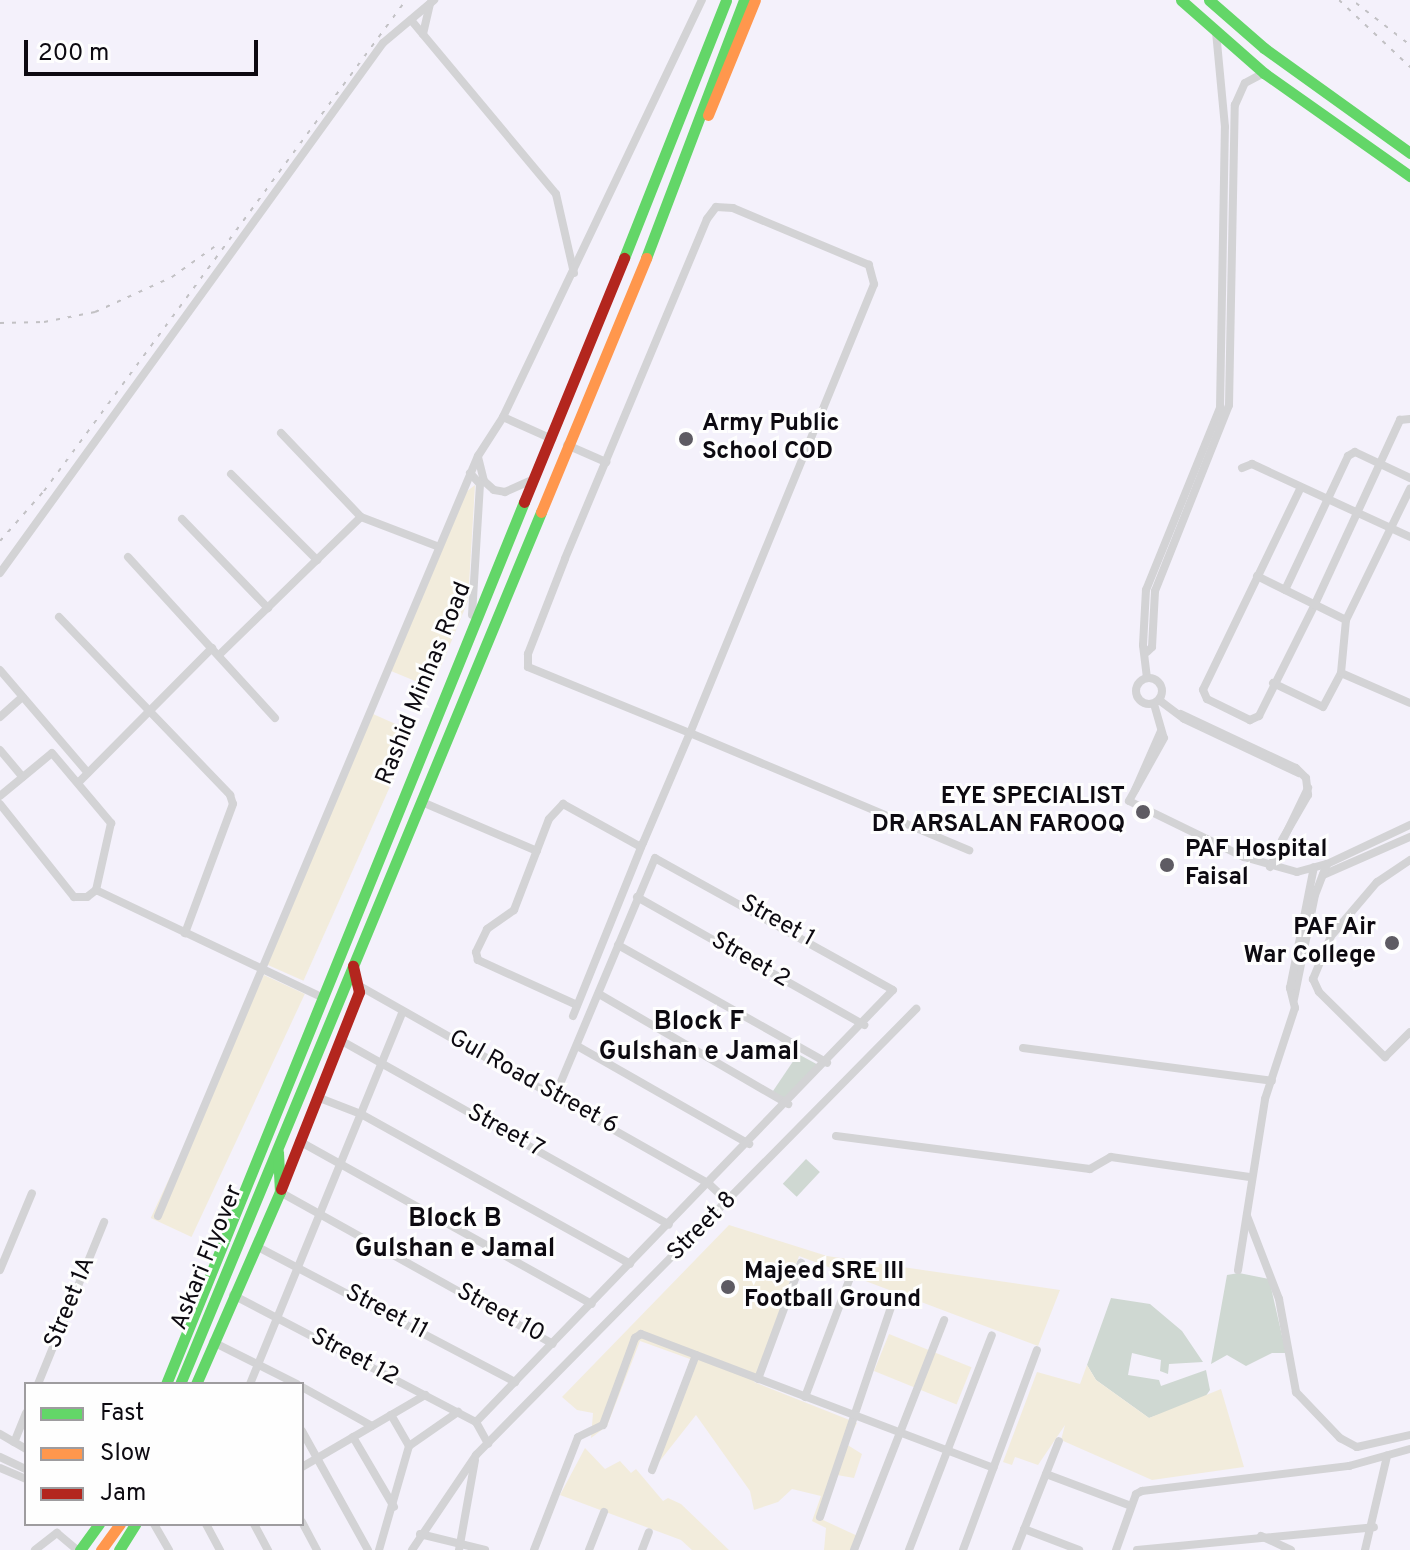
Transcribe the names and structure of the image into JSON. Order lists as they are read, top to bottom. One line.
{"streets":{"main road":["Rashid Minhas Road","Askari Flyover"],"street":["Street 1","Street 2","Gul Road Street 6","Street 7","Street 8","Street 1A","Street 11","Street 10","Street 12"]},"crossings":[["Rashid Minhas Road","Askari Flyover"],["Street 1","Street 2"],["Gul Road Street 6","Street 8"]],"districts":["Block F Gulshan e Jamal","Block B Gulshan e Jamal"],"places":["Army Public School COD","EYE SPECIALIST DR ARSALAN FAROOQ","PAF Hospital Faisal","PAF Air War College","Majeed SRE III Football Ground"],"legend":["Fast","Slow","Jam"],"scale_bar":"200 m"}
